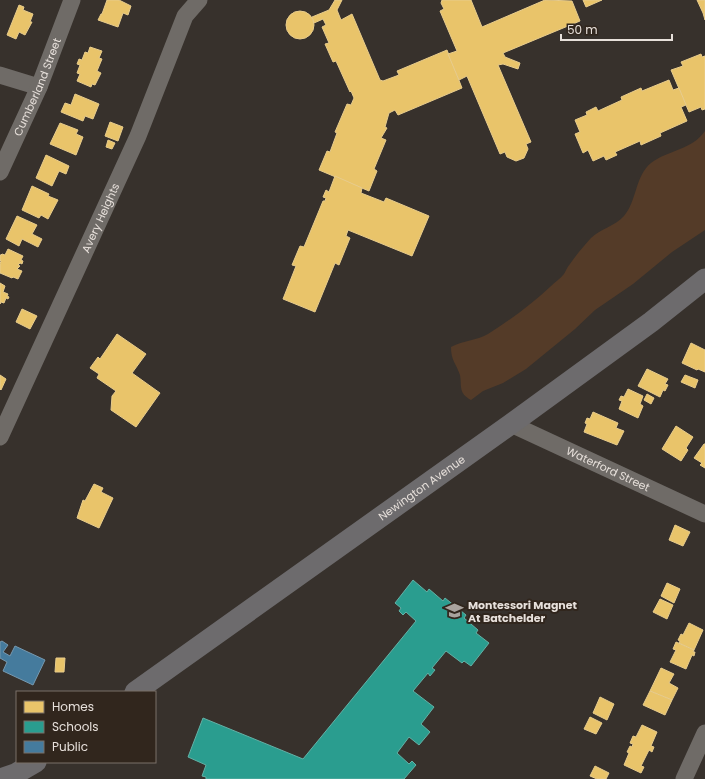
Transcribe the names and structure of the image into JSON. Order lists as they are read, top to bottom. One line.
{"streets":{"main road":["Newington Avenue"],"street":["Cumberland Street","Avery Heights","Waterford Street"]},"crossings":[["Waterford Street","Newington Avenue"]],"places":{"school or university":["Montessori Magnet At Batchelder"]},"legend":["Homes","Schools","Public"],"scale_bar":"50 m"}
